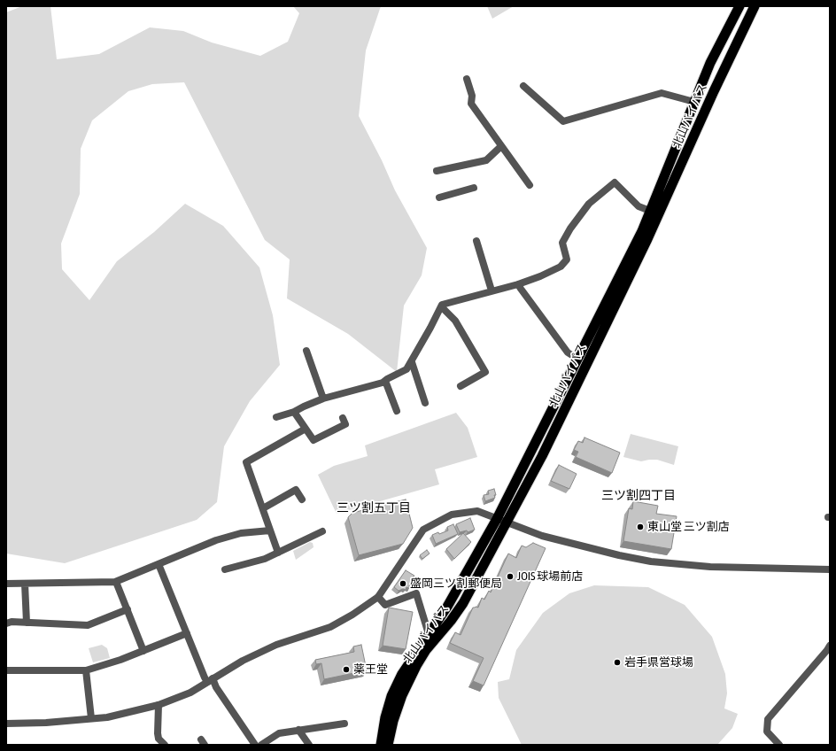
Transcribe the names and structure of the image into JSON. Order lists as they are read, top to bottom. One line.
{"streets":{"highway":["北山バイパス"]},"districts":["三ツ割四丁目","三ツ割五丁目"],"places":["東山堂 三ツ割店","JOIS 球場前店","盛岡三ツ割郵便局","岩手県営球場","薬王堂"]}
